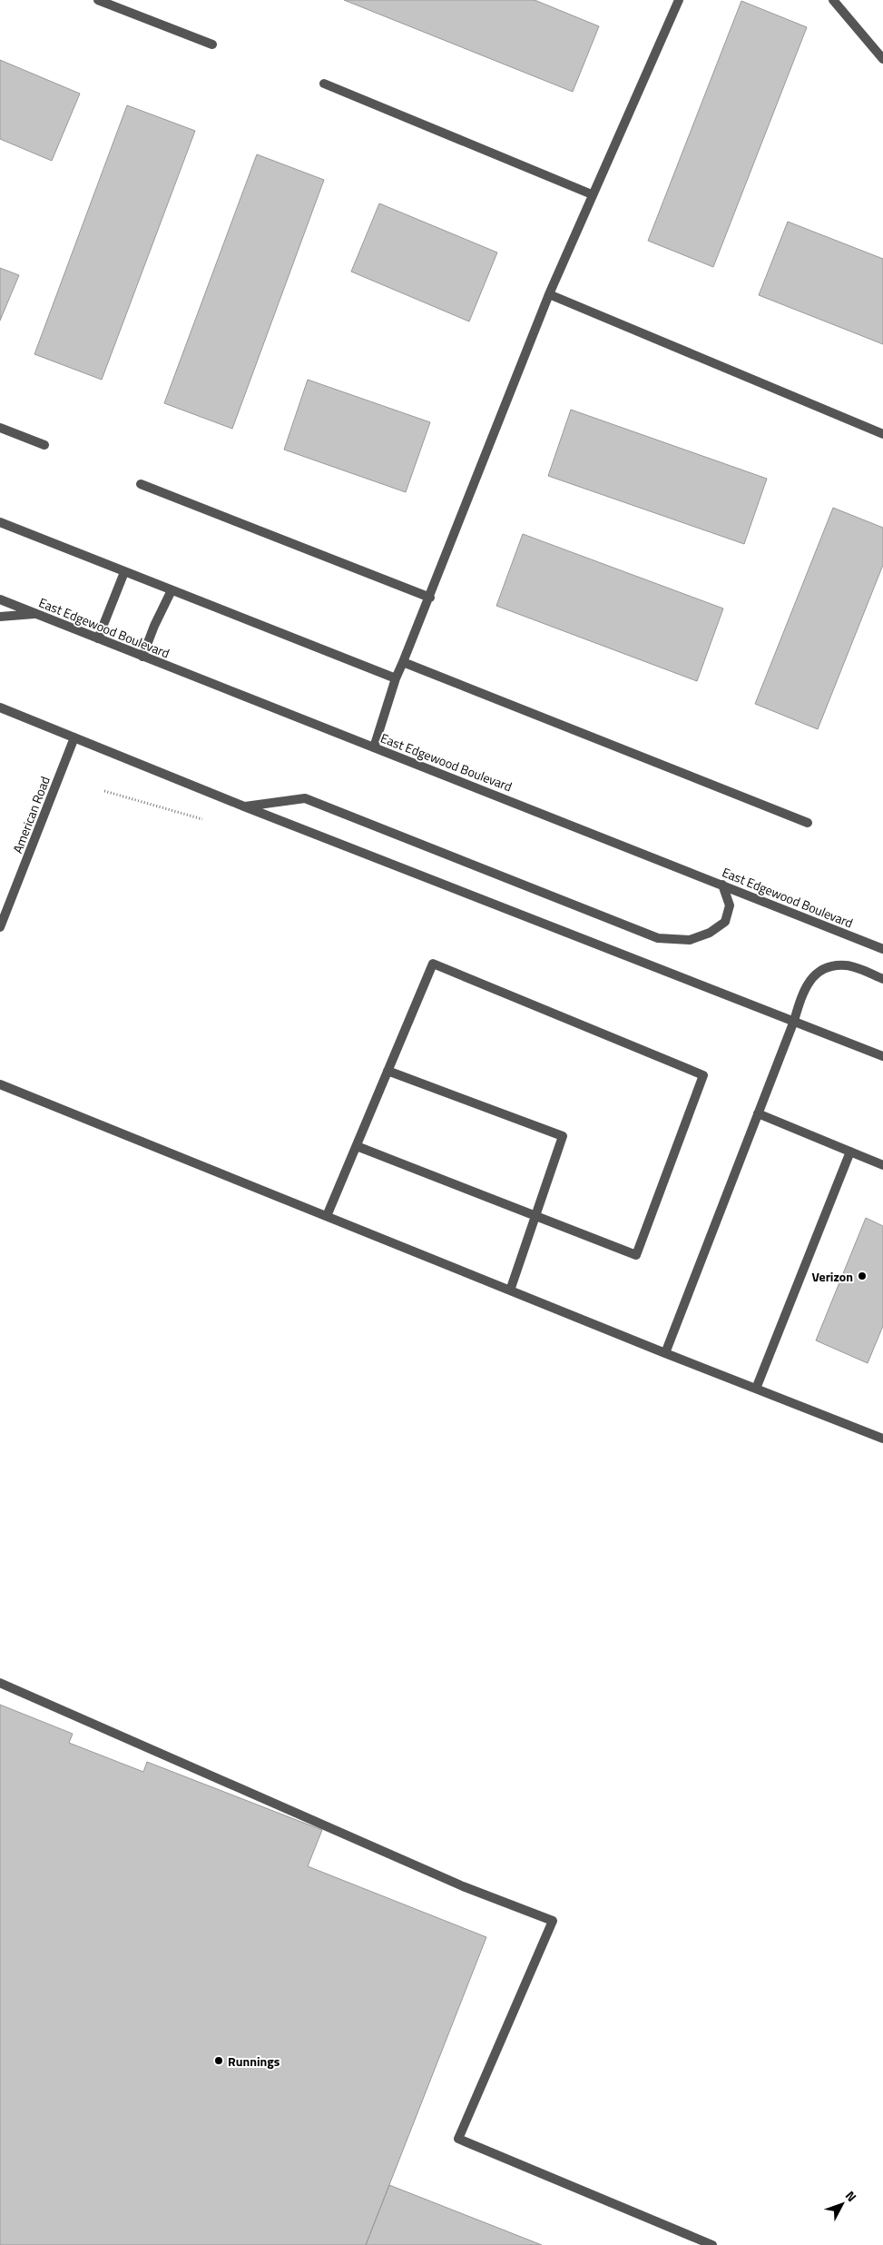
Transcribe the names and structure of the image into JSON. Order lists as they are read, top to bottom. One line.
{"streets":{"street":["East Edgewood Boulevard","American Road"]},"places":["Verizon","Runnings"],"north":"top right"}
